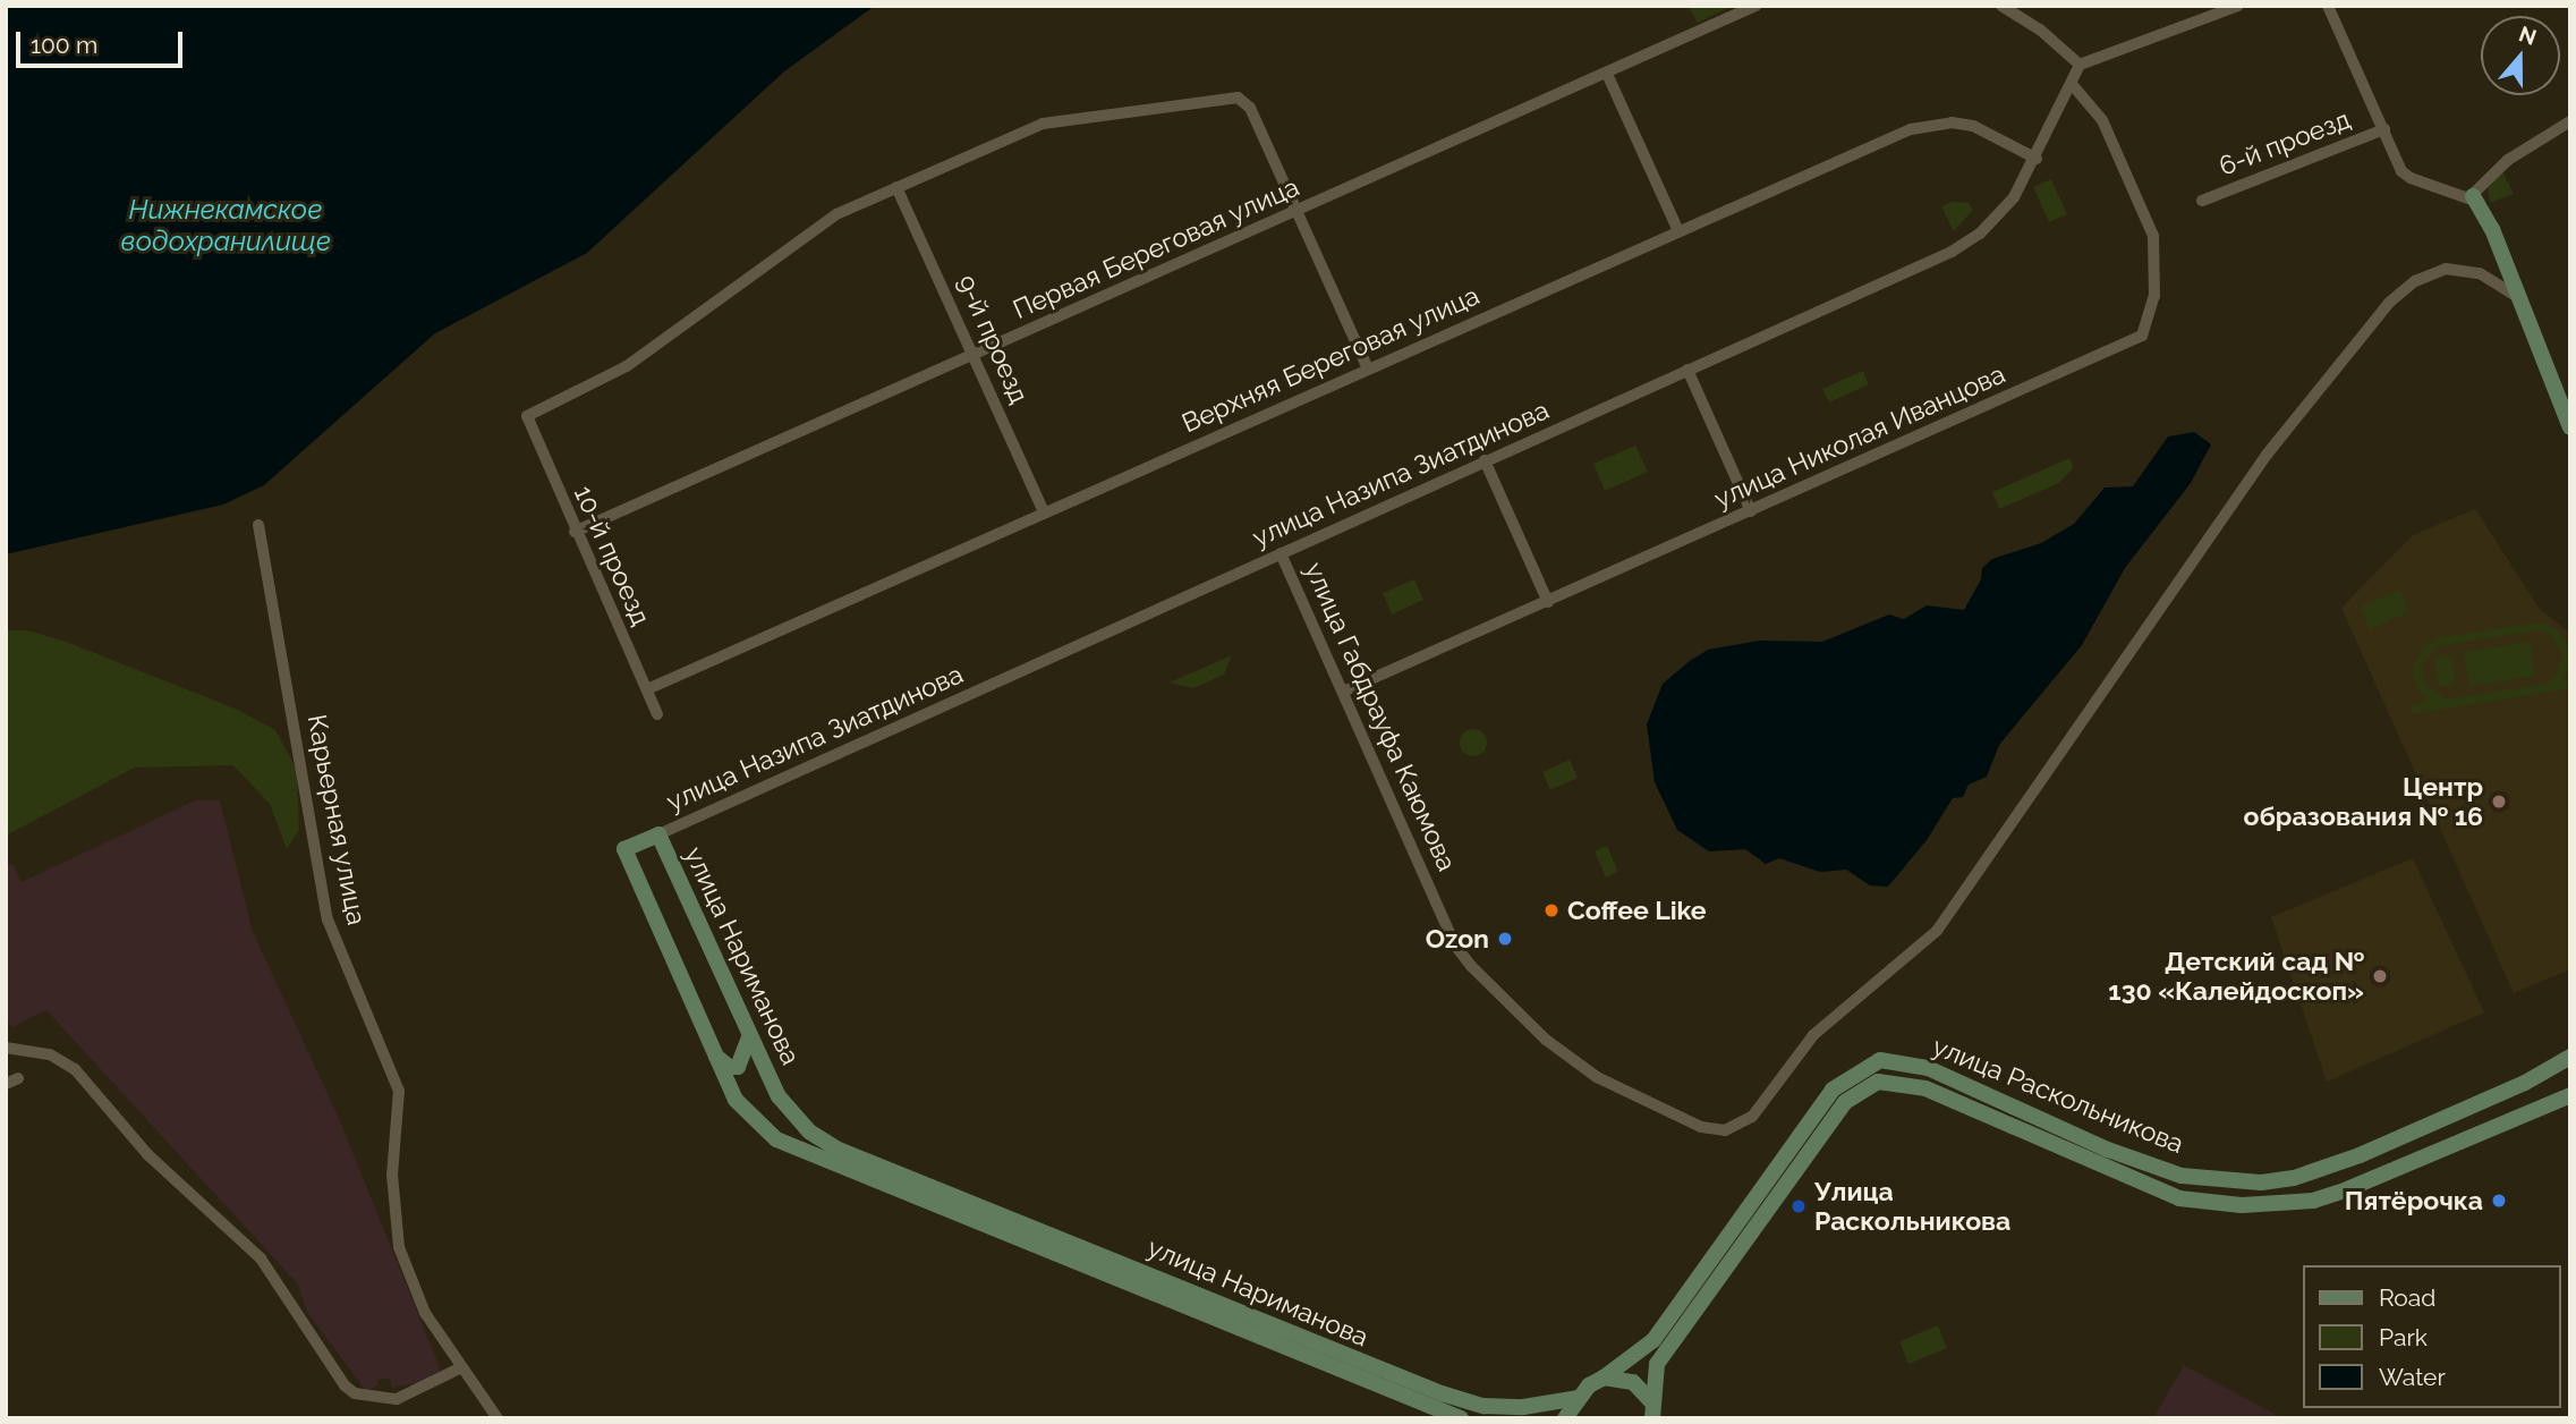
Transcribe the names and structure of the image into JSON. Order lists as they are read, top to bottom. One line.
{"streets":{"street":["6-й проезд","Первая Береговая улица","9-й проезд","Верхняя Береговая улица","улица Николая Иванцова","улица Назипа Зиатдинова","10-й проезд","улица Габдрауфа Каюмова","Карьерная улица","улица Нариманова","улица Раскольникова"]},"crossings":[["Первая Береговая улица","9-й проезд"],["Первая Береговая улица","10-й проезд"],["9-й проезд","Верхняя Береговая улица"],["9-й проезд","10-й проезд"],["Верхняя Береговая улица","улица Назипа Зиатдинова"],["Верхняя Береговая улица","10-й проезд"],["улица Николая Иванцова","улица Назипа Зиатдинова"],["улица Николая Иванцова","улица Габдрауфа Каюмова"],["улица Назипа Зиатдинова","улица Габдрауфа Каюмова"],["улица Назипа Зиатдинова","улица Нариманова"],["улица Нариманова","улица Раскольникова"]],"water":["Нижнекамское водохранилище"],"places":["Центр образования № 16","Coffee Like","Ozon","Детский сад № 130 «Калейдоскоп»","Пятёрочка","Улица Раскольникова"],"legend":["Road","Park","Water"],"scale_bar":"100 m","north":"top"}
